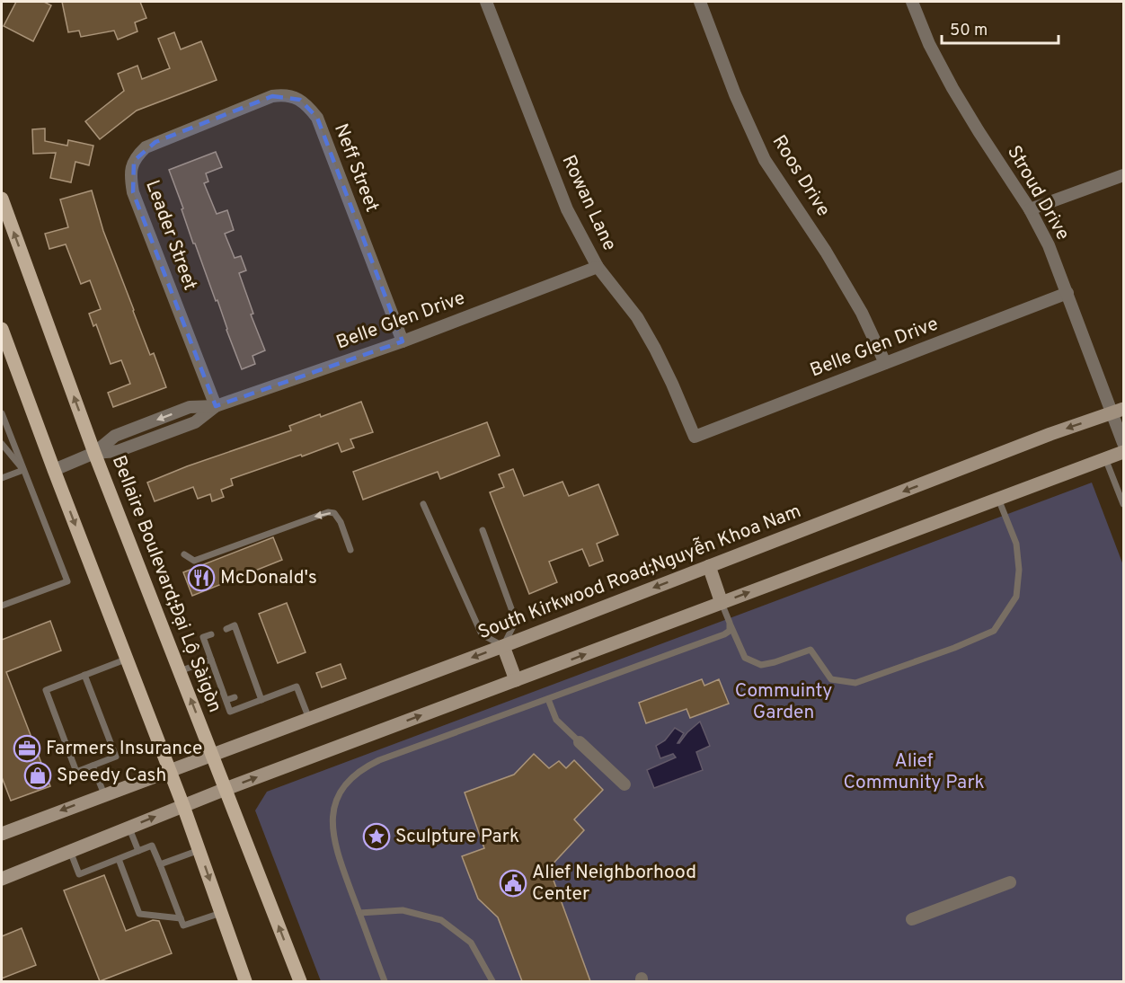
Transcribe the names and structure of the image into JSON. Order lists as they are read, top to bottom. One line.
{"streets":{"main road":["South Kirkwood Road;Nguyễn Khoa Nam","Bellaire Boulevard;Đại Lộ Sàigòn"],"street":["Neff Street","Roos Drive","Stroud Drive","Rowan Lane","Leader Street","Belle Glen Drive"]},"crossings":[["Neff Street","Leader Street"],["Neff Street","Belle Glen Drive"],["Roos Drive","Belle Glen Drive"],["Stroud Drive","Belle Glen Drive"],["Stroud Drive","South Kirkwood Road;Nguyễn Khoa Nam"],["Rowan Lane","Belle Glen Drive"],["Leader Street","Belle Glen Drive"],["Belle Glen Drive","Bellaire Boulevard;Đại Lộ Sàigòn"],["South Kirkwood Road;Nguyễn Khoa Nam","Bellaire Boulevard;Đại Lộ Sàigòn"]],"parks":["Commuinty Garden","Alief Community Park"],"places":{"restaurant":["McDonald's"],"office":["Farmers Insurance"],"shop":["Speedy Cash"],"place":["Sculpture Park"],"public building":["Alief Neighborhood Center"]},"scale_bar":"50 m"}
